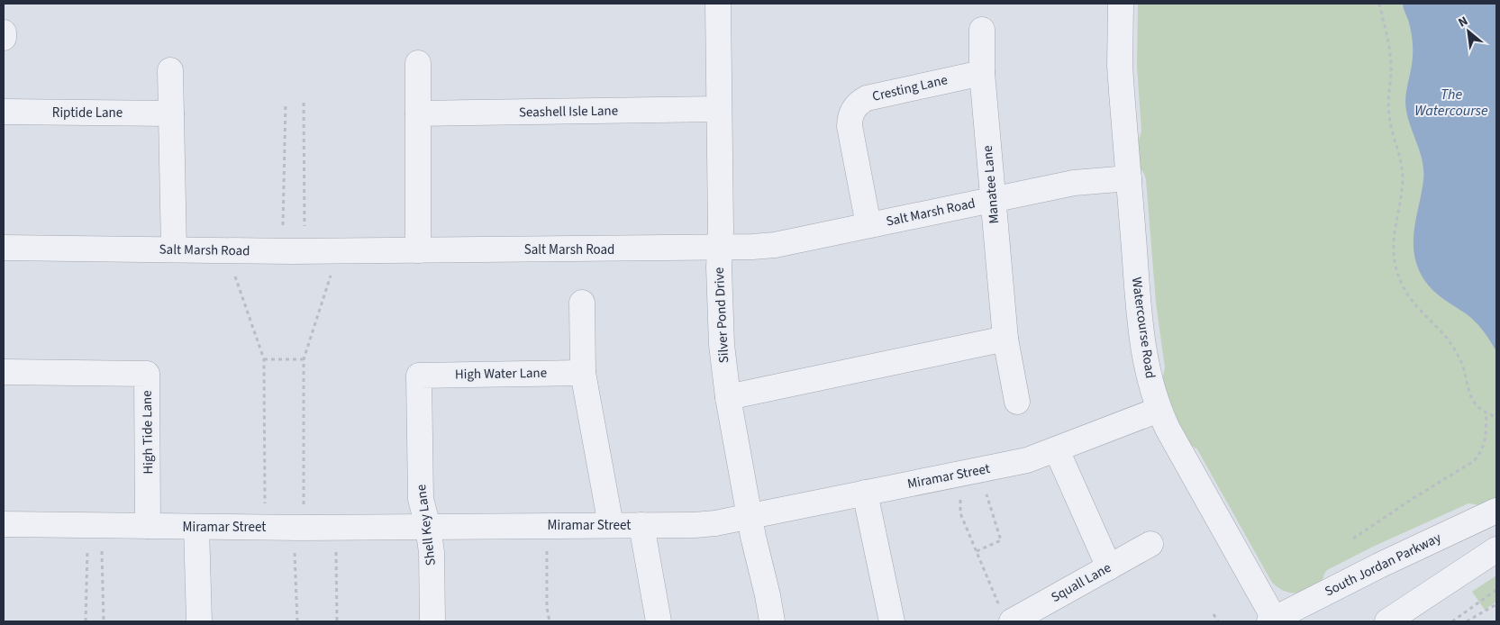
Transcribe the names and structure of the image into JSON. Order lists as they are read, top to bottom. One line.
{"streets":{"street":["Cresting Lane","Seashell Isle Lane","Riptide Lane","Manatee Lane","Salt Marsh Road","Silver Pond Drive","Watercourse Road","High Water Lane","High Tide Lane","Miramar Street","Shell Key Lane","South Jordan Parkway","Squall Lane"]},"crossings":[["Cresting Lane","Manatee Lane"],["Cresting Lane","Salt Marsh Road"],["Seashell Isle Lane","Silver Pond Drive"],["Manatee Lane","Salt Marsh Road"],["Salt Marsh Road","Silver Pond Drive"],["Salt Marsh Road","Watercourse Road"],["Silver Pond Drive","Miramar Street"],["Watercourse Road","Miramar Street"],["Watercourse Road","South Jordan Parkway"],["High Water Lane","Shell Key Lane"],["High Tide Lane","Miramar Street"],["Miramar Street","Shell Key Lane"]],"water":["The Watercourse"],"north":"top left"}
